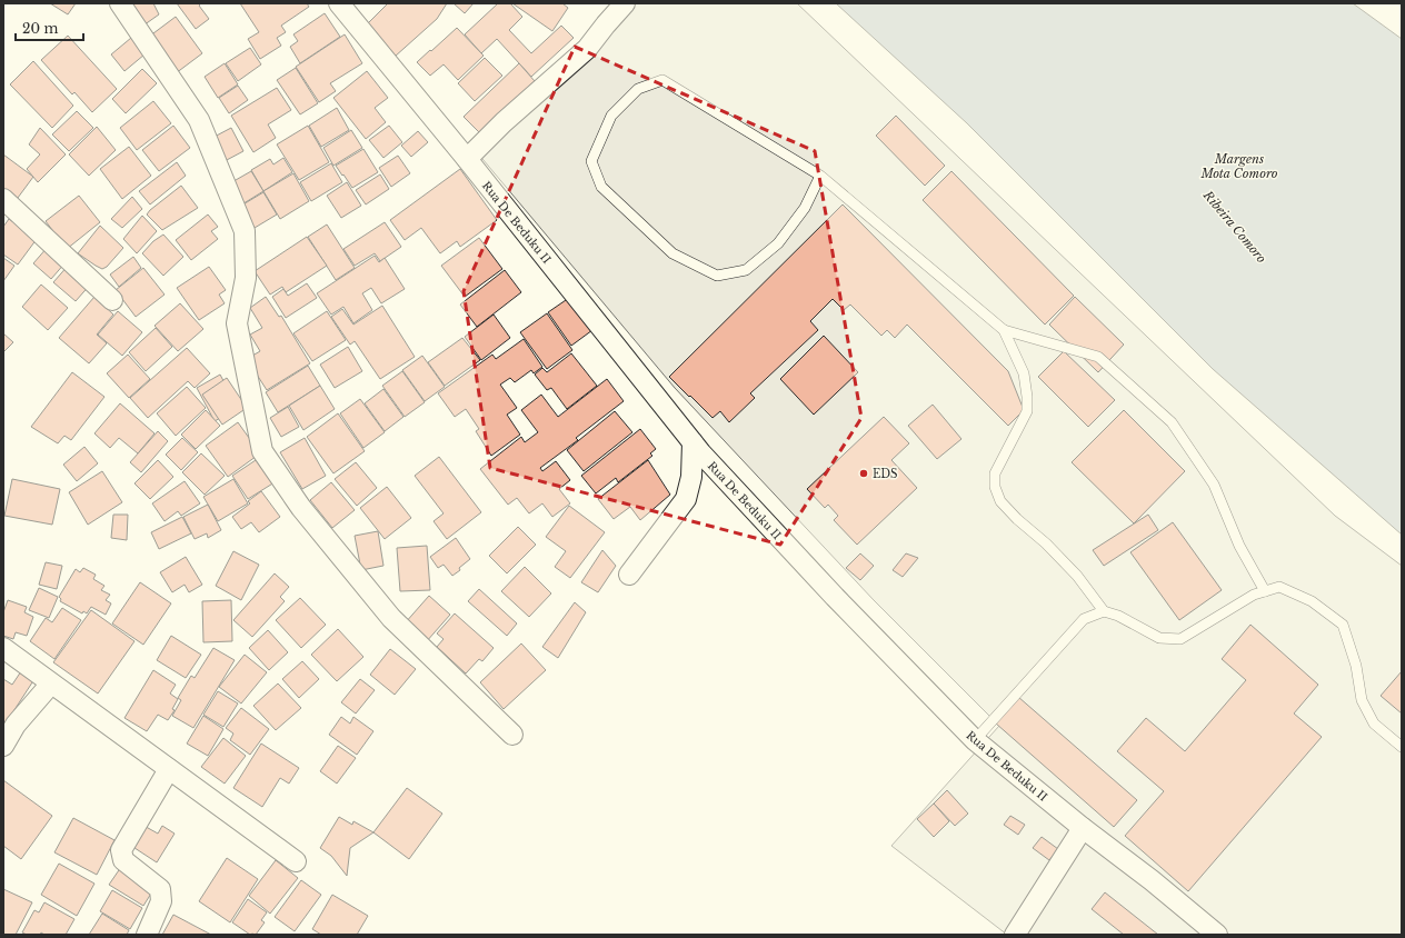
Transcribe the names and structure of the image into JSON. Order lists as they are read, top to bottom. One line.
{"streets":{"street":["Rua De Beduku II"]},"water":["Margens Mota Comoro","Ribeira Comoro"],"places":["EDS"],"scale_bar":"20 m"}
